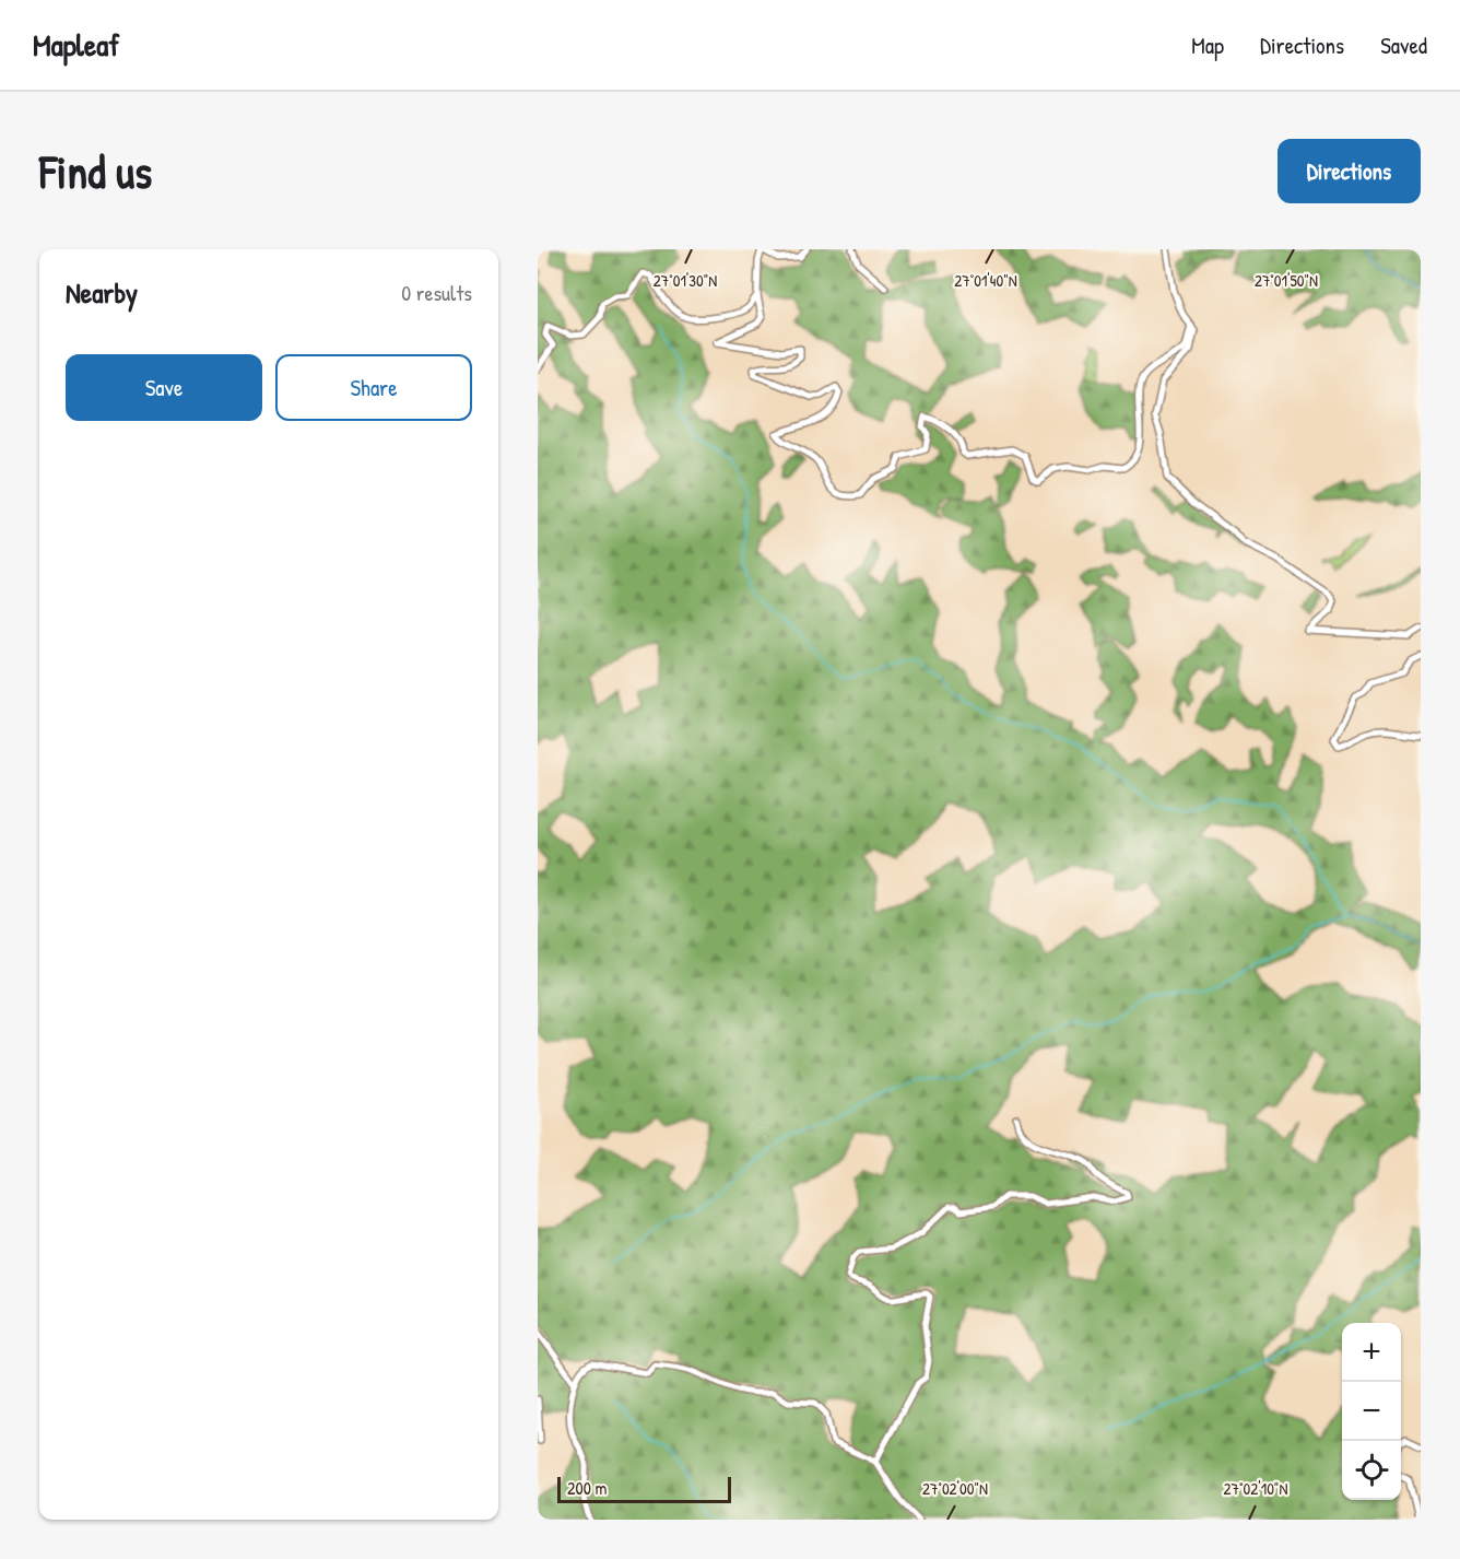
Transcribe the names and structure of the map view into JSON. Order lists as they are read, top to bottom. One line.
{"scale_bar":"200 m","page":{"header":"Mapleaf","nav":["Map","Directions","Saved"],"buttons":["Directions",["Save","Share"]],"title":"Find us","heading":["Nearby","0 results"],"map_buttons":["+","−"],"scale":"200 m"},"coordinates":["27°01'30\"N","27°01'40\"N","27°01'50\"N","27°02'00\"N","27°02'10\"N"]}
